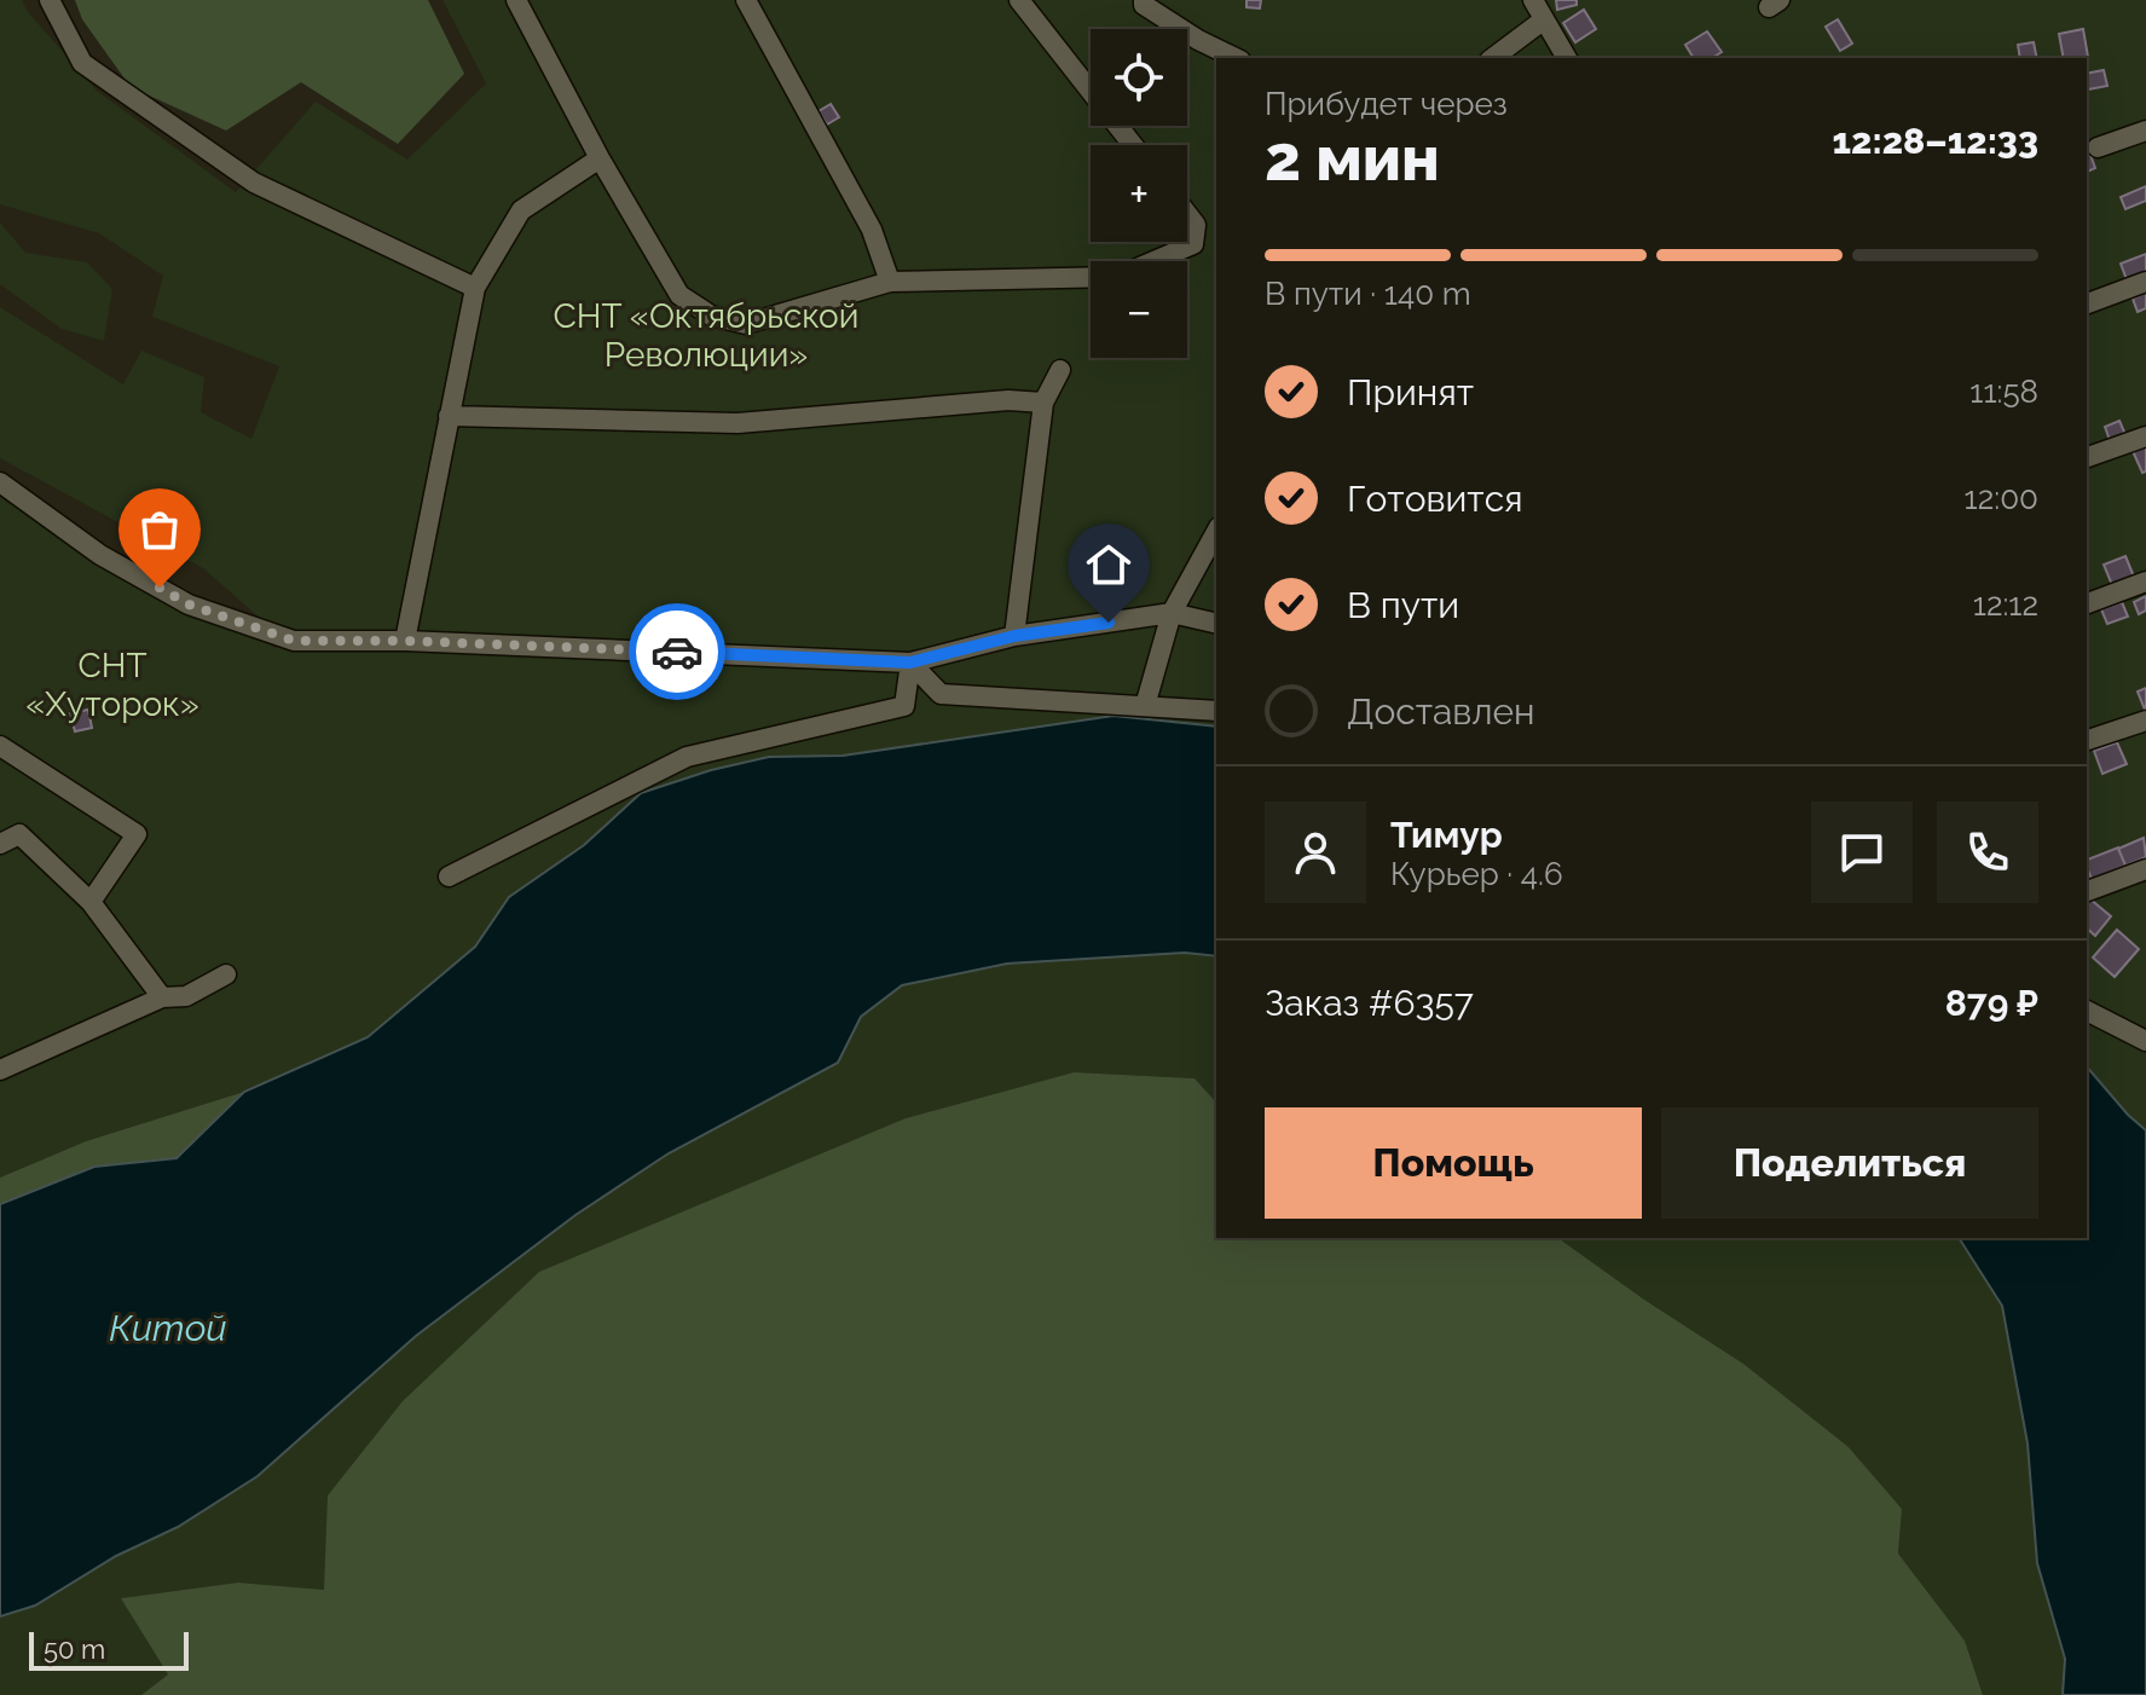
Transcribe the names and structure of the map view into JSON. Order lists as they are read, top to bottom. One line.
{"water":["Китой"],"parks":["СНТ «Октябрьской Революции»","СНТ «Хуторок»"],"scale_bar":"50 m","page":{"map_buttons":["+","−"],"heading":["2 мин","Прибудет через","12:28–12:33"],"panel":["Тимур","Курьер · 4.6","Заказ #6357","879 ₽"],"bar":"В пути · 140 m","list":[["Принят","11:58"],["Готовится","12:00"],["В пути","12:12"],"Доставлен"],"buttons":["Помощь","Поделиться"],"scale":"50 m"}}
